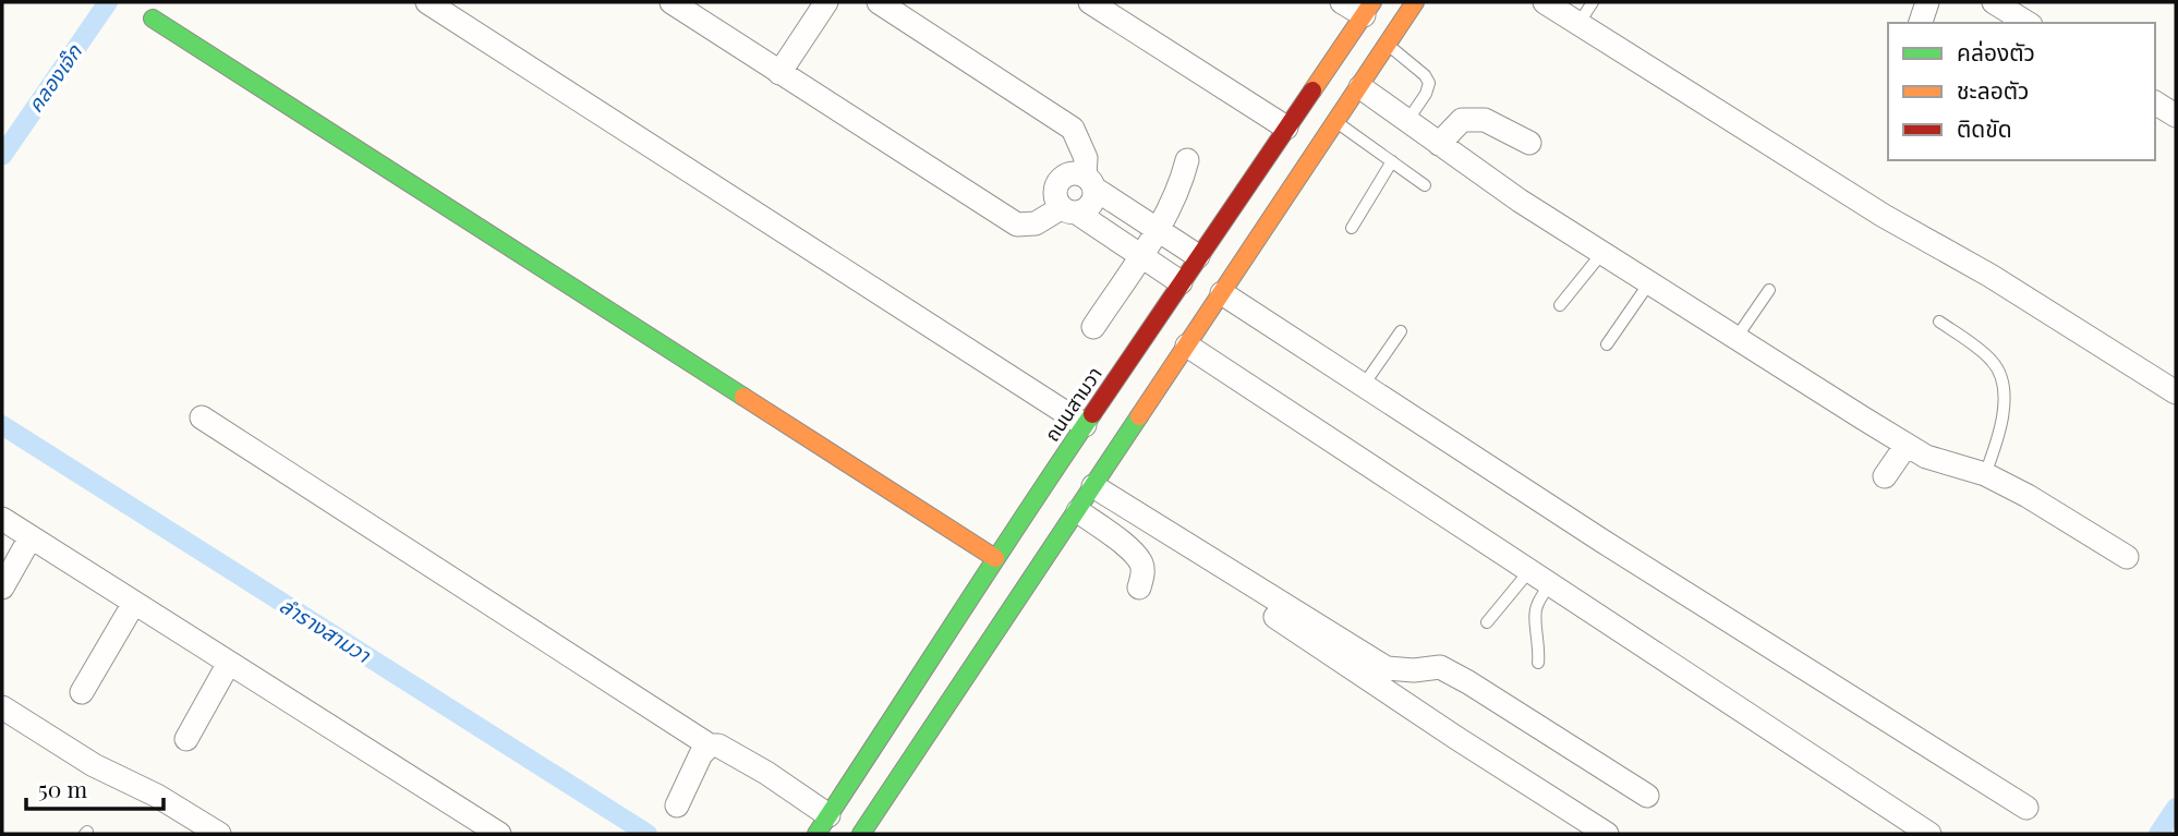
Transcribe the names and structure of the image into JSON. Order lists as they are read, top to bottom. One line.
{"streets":{"street":["ถนนสามวา"]},"water":["คลองเจ๊ก","ลำรางสามวา"],"legend":["คล่องตัว","ชะลอตัว","ติดขัด"],"scale_bar":"50 m"}
